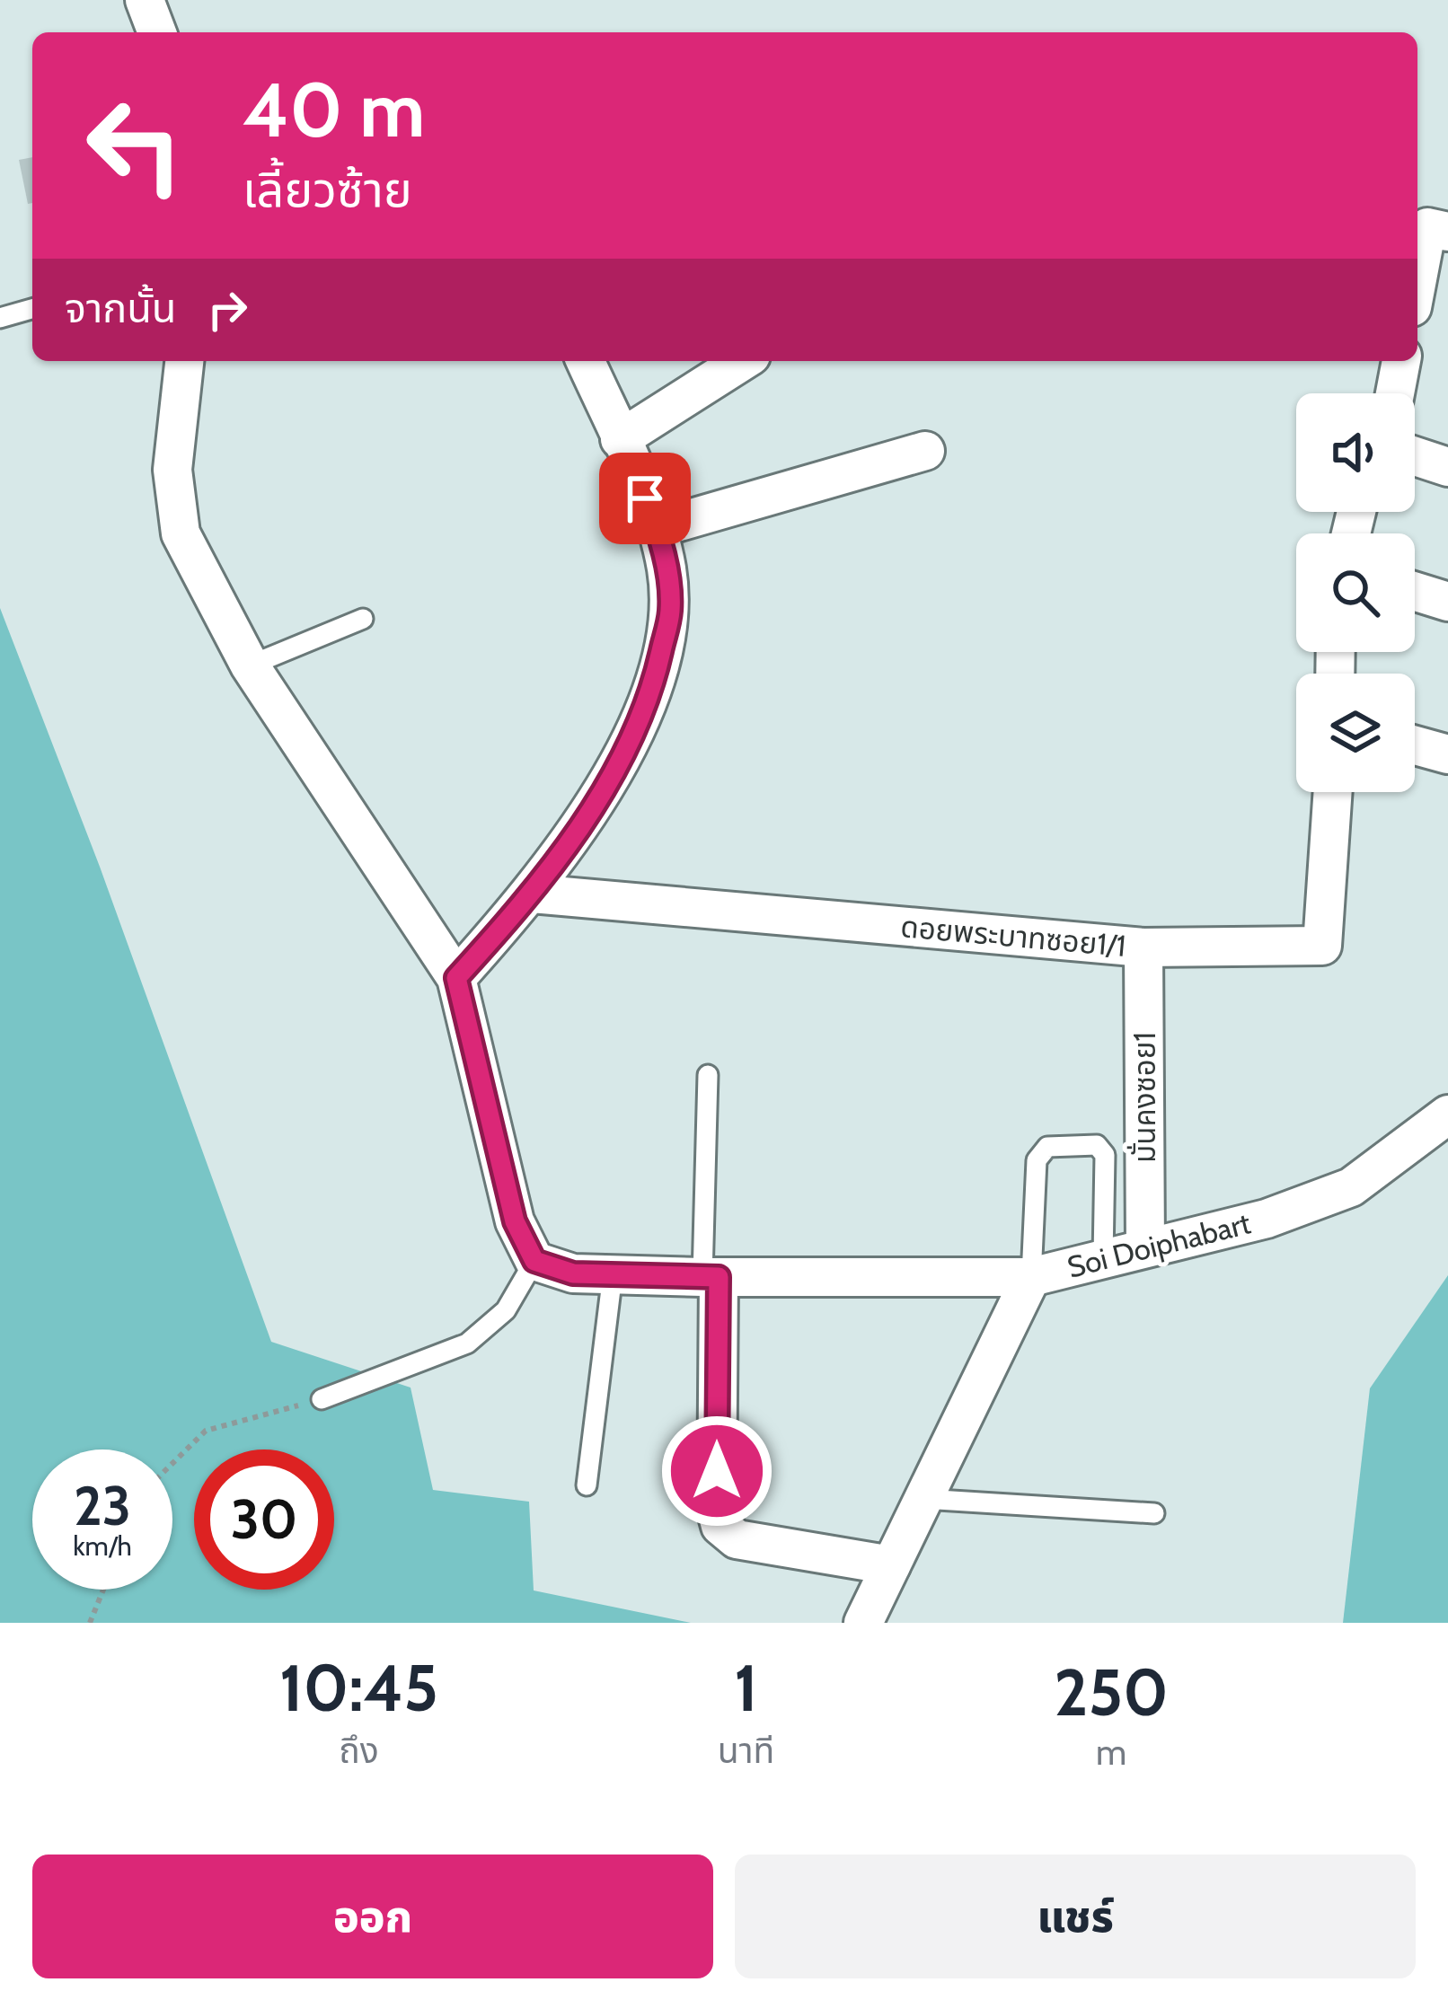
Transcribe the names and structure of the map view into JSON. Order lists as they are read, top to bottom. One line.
{"streets":{"street":["ดอยพระบาทซอย1/1","มั่นคงซอย1","Soi Doiphabart"]},"crossings":[["ดอยพระบาทซอย1/1","มั่นคงซอย1"],["มั่นคงซอย1","Soi Doiphabart"]],"page":{"turn":["40 m","เลี้ยวซ้าย"],"then":"จากนั้น","speed":"23 km/h","limit":"30","eta":["10:45","ถึง","1","นาที","250","m"],"buttons":["ออก","แชร์"]}}
